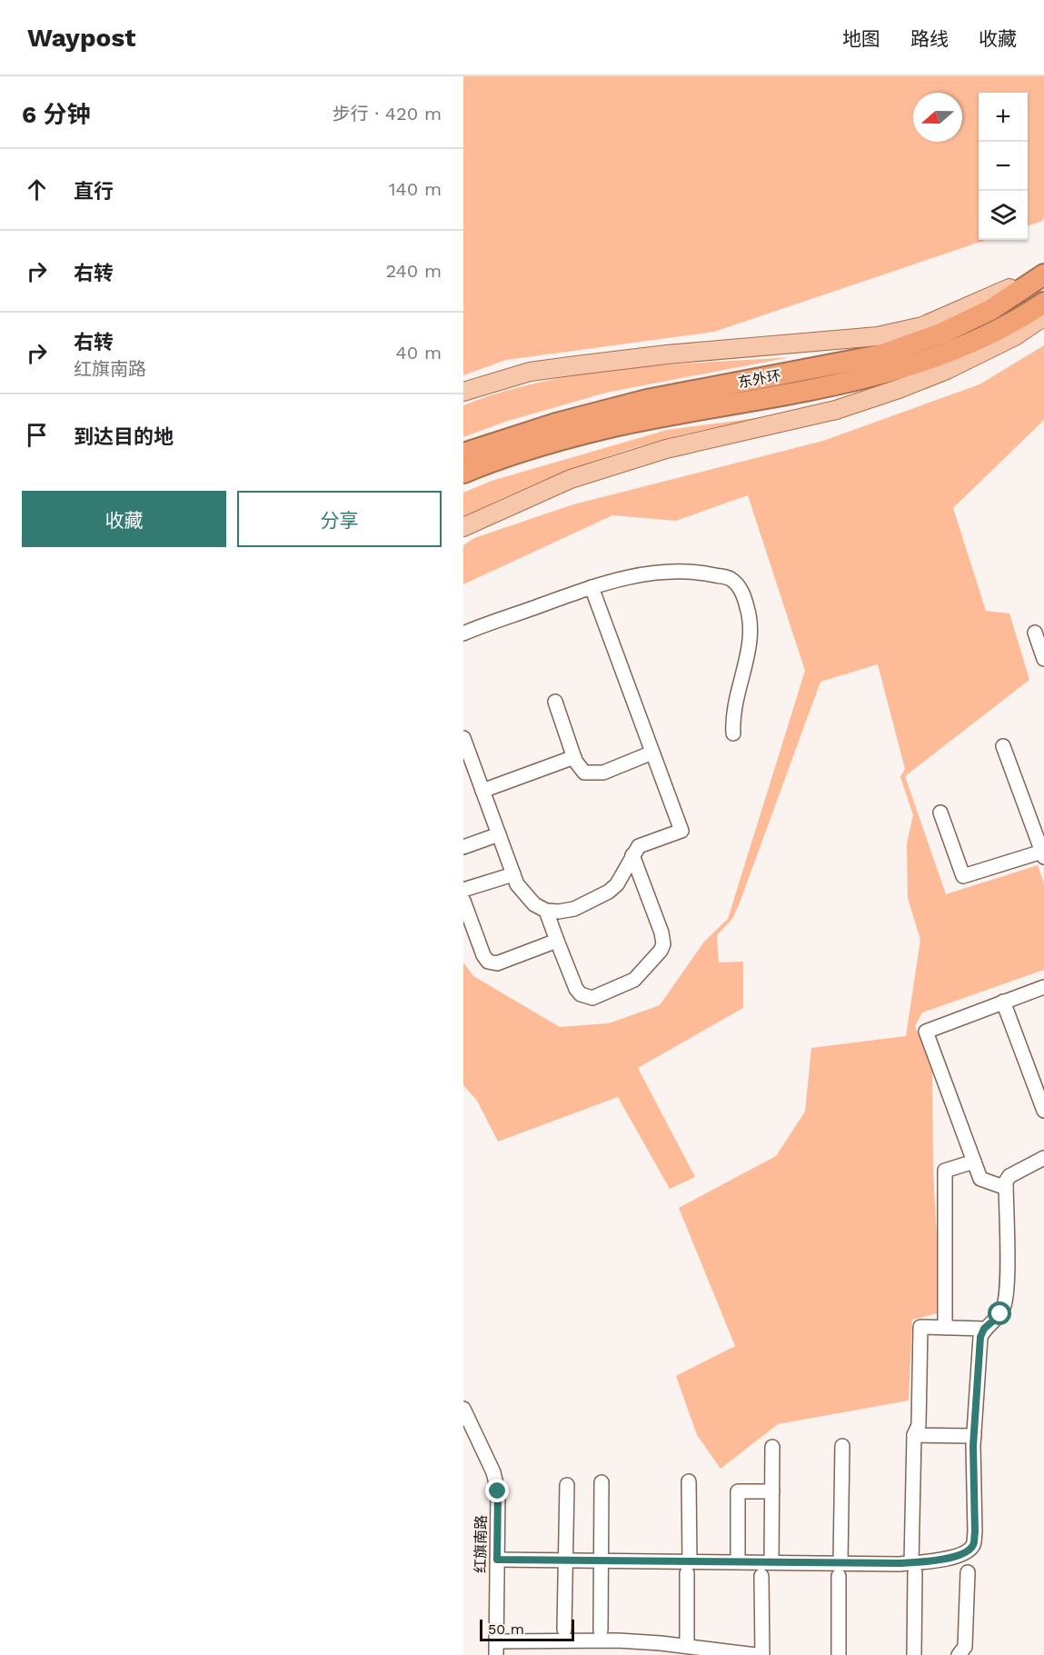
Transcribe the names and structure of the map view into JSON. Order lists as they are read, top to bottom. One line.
{"streets":{"highway":["东外环"],"street":["红旗南路"]},"scale_bar":"50 m","north":"left","page":{"header":"Waypost","nav":["地图","路线","收藏"],"heading":["6 分钟","步行 · 420 m"],"map_buttons":["+","−"],"list":[["直行","140 m"],["右转","240 m"],["右转","红旗南路","40 m"],"到达目的地"],"buttons":["收藏","分享"],"scale":"50 m"}}
